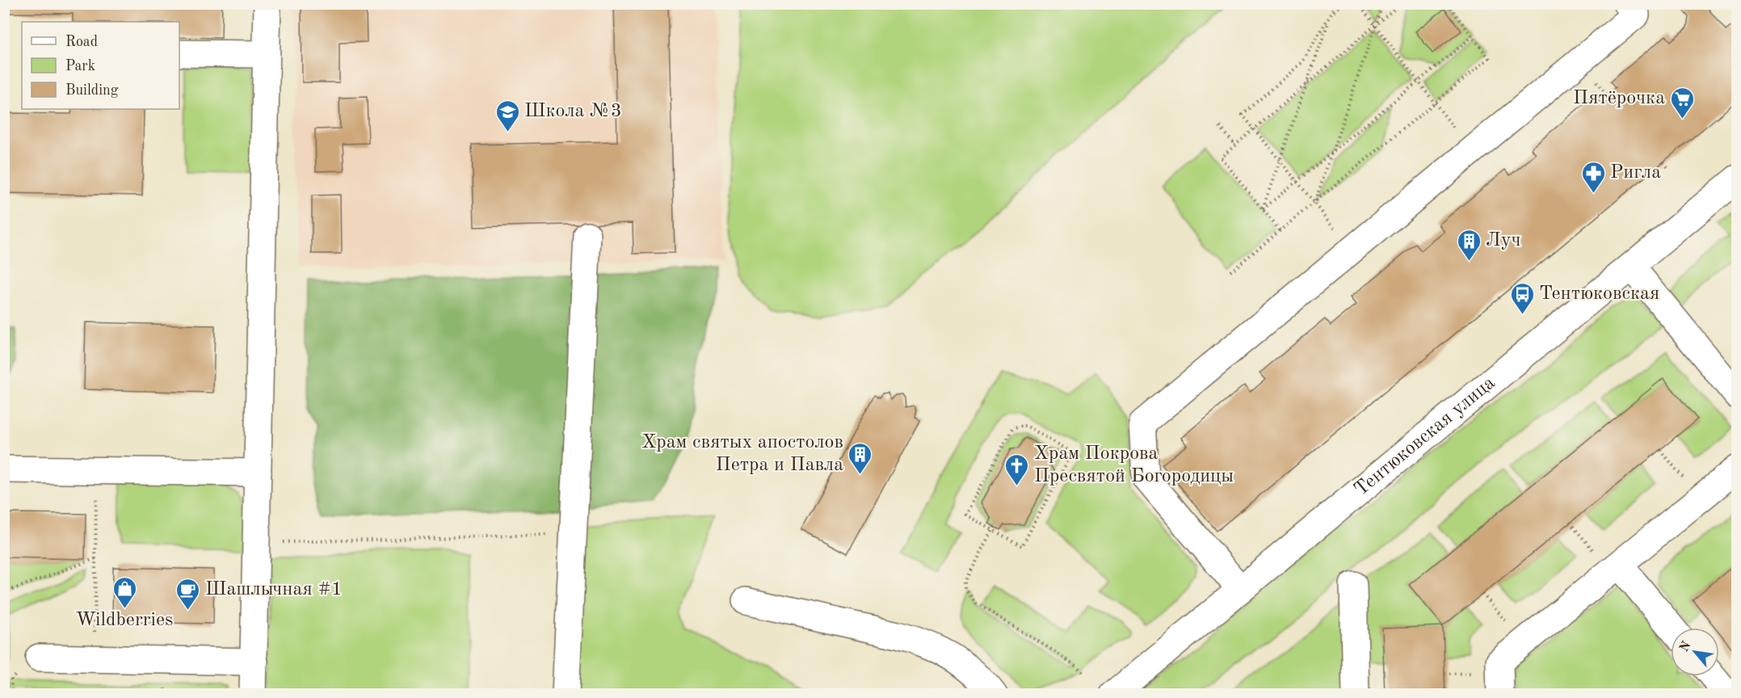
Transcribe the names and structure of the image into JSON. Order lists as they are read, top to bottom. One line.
{"streets":{"street":["Тентюковская улица"]},"places":{"supermarket":["Пятёрочка"],"school or university":["Школа №3"],"pharmacy":["Ригла"],"building":["Луч","Храм святых апостолов Петра и Павла"],"bus stop":["Тентюковская"],"church":["Храм Покрова Пресвятой Богородицы"],"shop":["Wildberries"],"cafe":["Шашлычная #1"]},"legend":["Road","Park","Building"],"north":"top left"}
